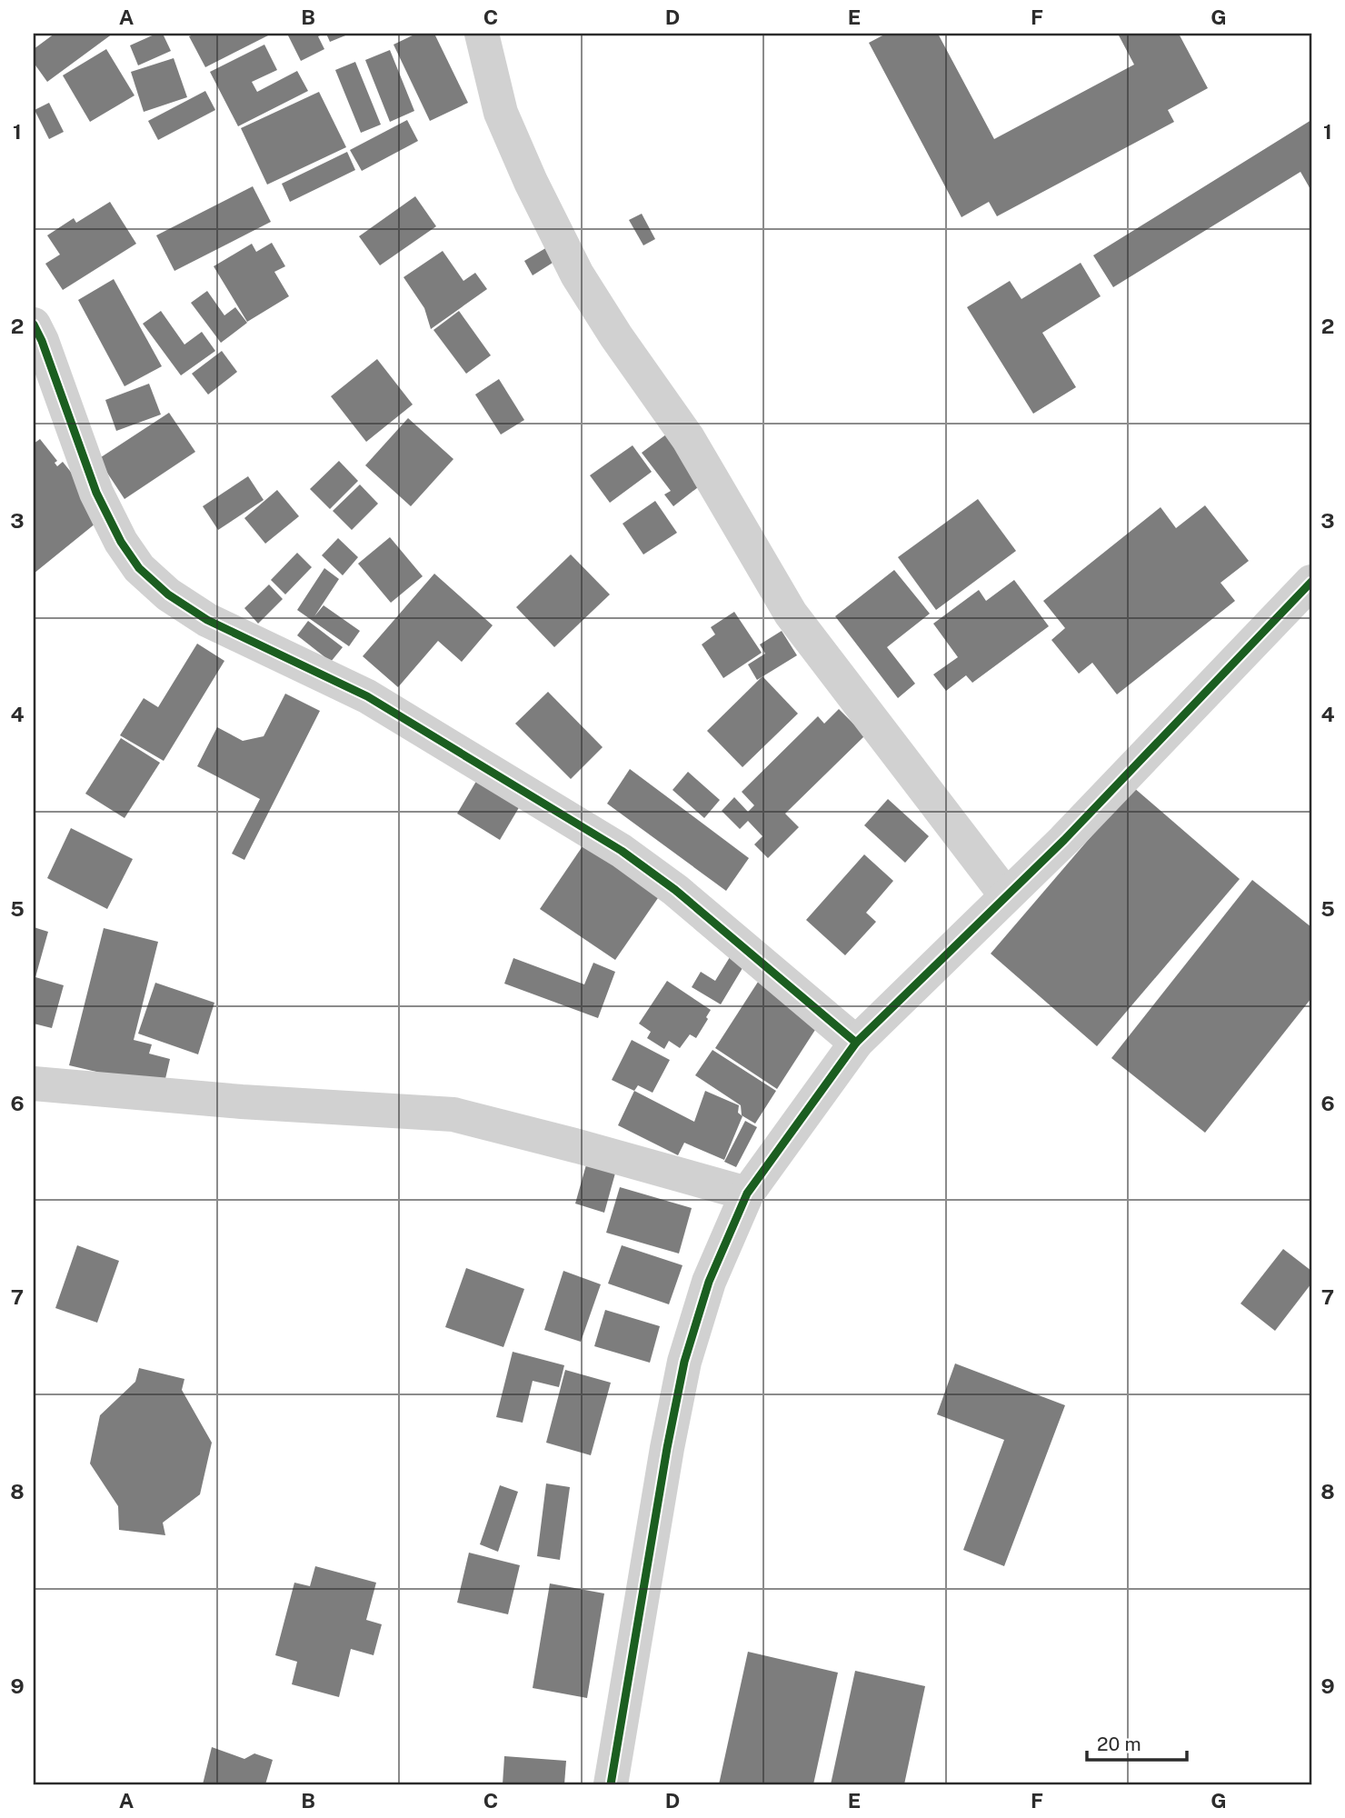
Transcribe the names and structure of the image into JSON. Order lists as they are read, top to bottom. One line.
{"scale_bar":"20 m","grid":{"columns":["A","B","C","D","E","F","G"],"rows":["1","2","3","4","5","6","7","8","9"]}}
